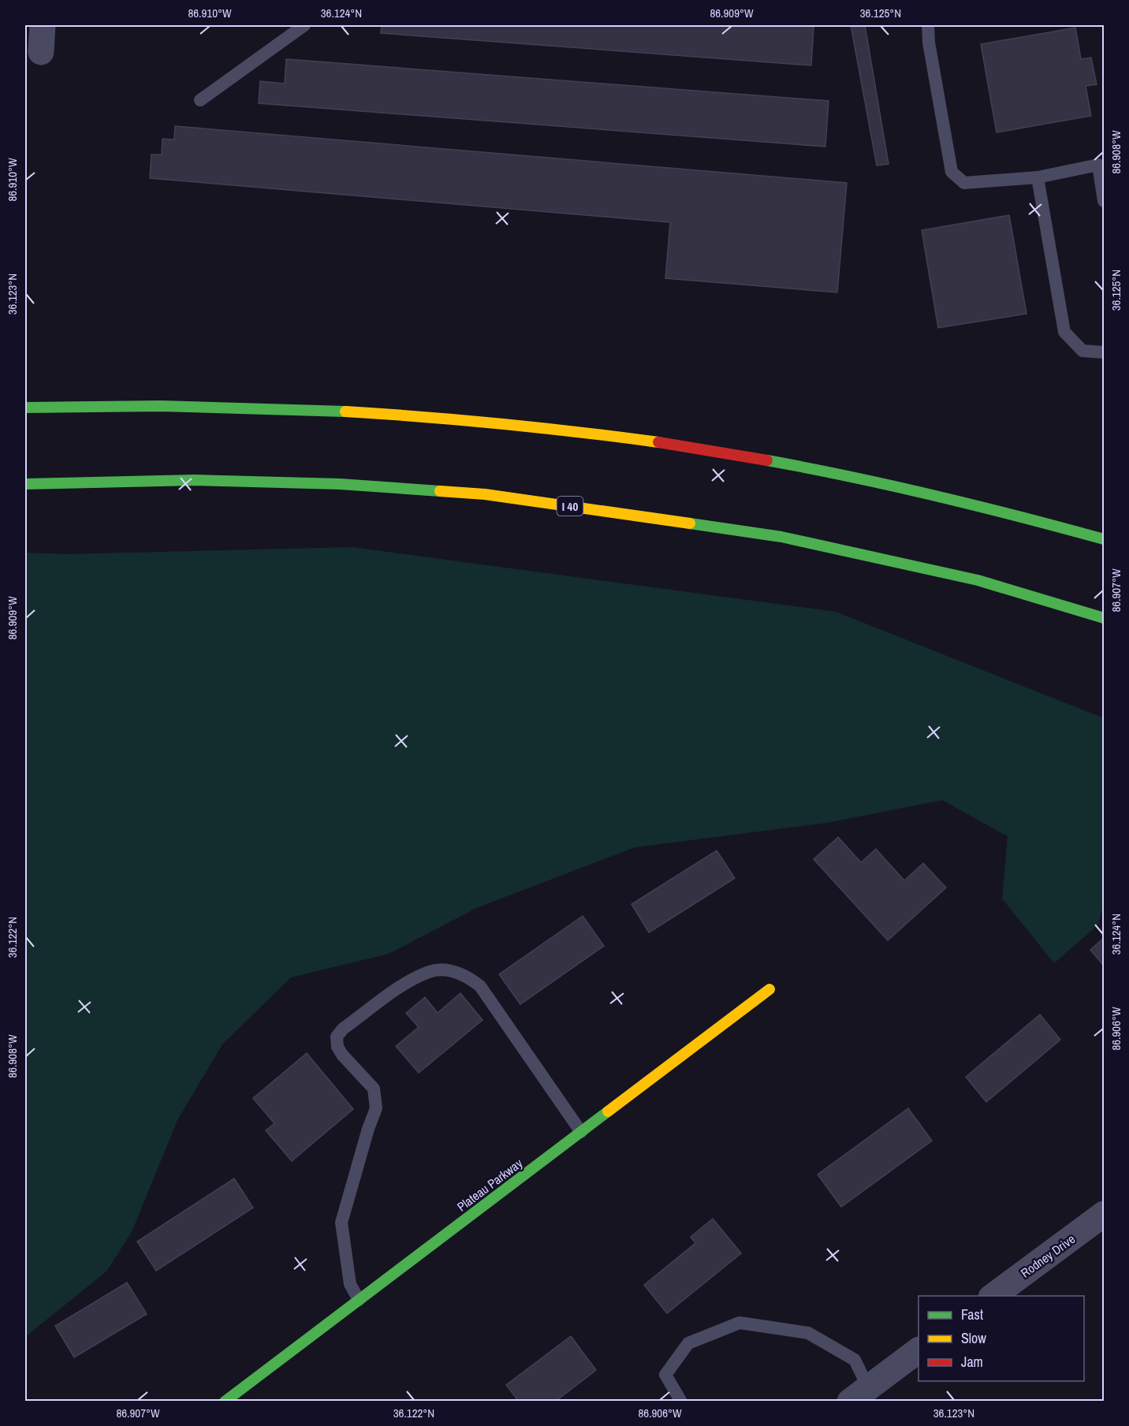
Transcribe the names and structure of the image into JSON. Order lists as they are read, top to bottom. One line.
{"streets":{"main road":["I 40","Plateau Parkway"],"street":["Rodney Drive"]},"legend":["Fast","Slow","Jam"],"coordinates":["86.910°W","36.124°N","86.909°W","36.125°N","86.908°W","36.123°N","86.907°W","36.122°N","86.906°W"]}
